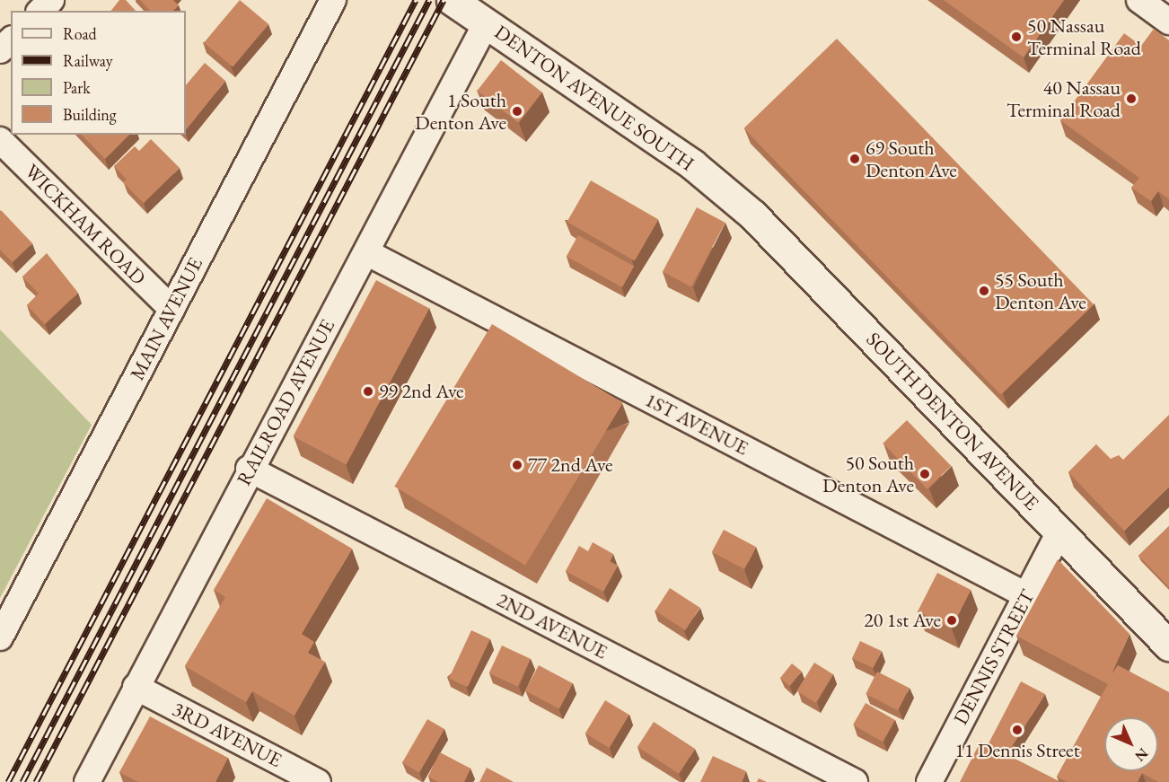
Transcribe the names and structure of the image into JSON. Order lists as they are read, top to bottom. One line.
{"streets":{"street":["DENTON AVENUE SOUTH","WICKHAM ROAD","MAIN AVENUE","RAILROAD AVENUE","SOUTH DENTON AVENUE","1ST AVENUE","2ND AVENUE","DENNIS STREET","3RD AVENUE"]},"crossings":[["DENTON AVENUE SOUTH","RAILROAD AVENUE"],["DENTON AVENUE SOUTH","SOUTH DENTON AVENUE"],["WICKHAM ROAD","MAIN AVENUE"],["RAILROAD AVENUE","1ST AVENUE"],["RAILROAD AVENUE","2ND AVENUE"],["RAILROAD AVENUE","3RD AVENUE"],["SOUTH DENTON AVENUE","DENNIS STREET"],["1ST AVENUE","DENNIS STREET"]],"places":["50 Nassau Terminal Road","40 Nassau Terminal Road","1 South Denton Ave","69 South Denton Ave","55 South Denton Ave","99 2nd Ave","77 2nd Ave","50 South Denton Ave","20 1st Ave","11 Dennis Street"],"legend":["Road","Railway","Park","Building"],"north":"bottom right"}
